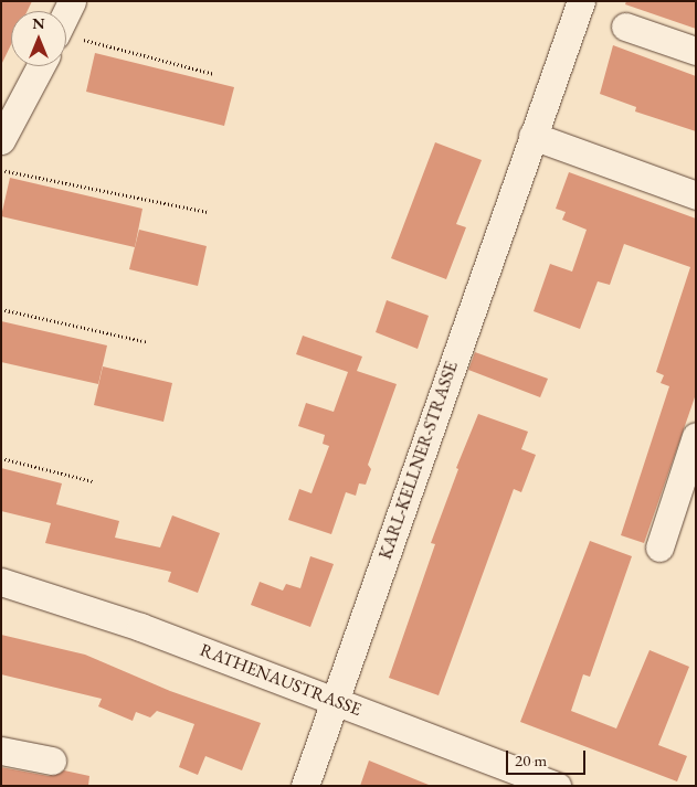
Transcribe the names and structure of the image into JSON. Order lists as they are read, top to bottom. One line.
{"streets":{"street":["KARL-KELLNER-STRASSE","RATHENAUSTRASSE"]},"crossings":[["KARL-KELLNER-STRASSE","RATHENAUSTRASSE"]],"scale_bar":"20 m","north":"top"}
